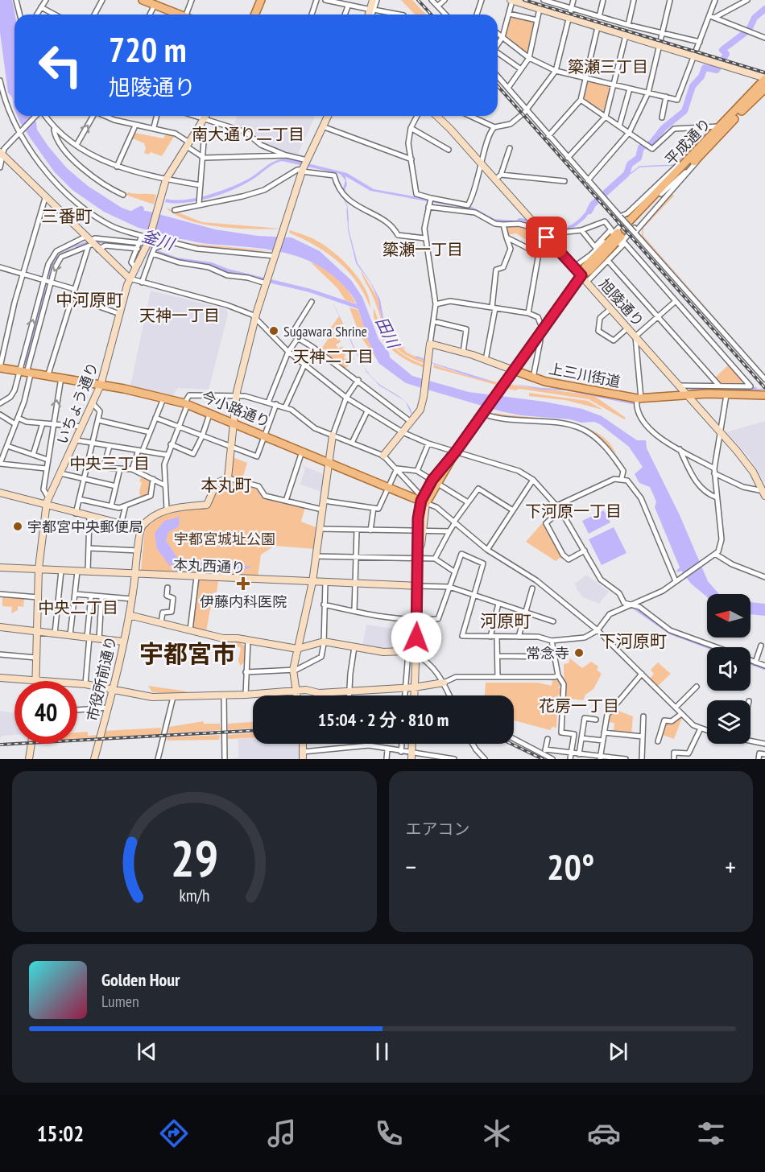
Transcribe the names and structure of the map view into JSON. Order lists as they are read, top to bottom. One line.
{"streets":{"main road":["平成通り","上三川街道","今小路通り"],"street":["旭陵通り","いちょう通り","本丸西通り","市役所前通り"]},"crossings":[["旭陵通り","上三川街道"],["いちょう通り","今小路通り"],["いちょう通り","本丸西通り"],["本丸西通り","市役所前通り"]],"districts":["簗瀬三丁目","南大通り二丁目","三番町","簗瀬一丁目","中河原町","天神一丁目","天神二丁目","中央三丁目","本丸町","下河原一丁目","中央二丁目","河原町","下河原町","宇都宮市","花房一丁目"],"water":["釜川","田川"],"parks":["宇都宮城址公園"],"places":{"other":["Sugawara Shrine","宇都宮中央郵便局","常念寺"],"health":["伊藤内科医院"]},"north":"left","page":{"turn":["720 m","旭陵通り"],"limit":"40","trip":"15:04 · 2 分 · 810 m","tile":"エアコン","heat":["−","20°","+"],"song":["Golden Hour","Lumen"],"tabs":"15:02","gauge":["29","km/h"]}}
